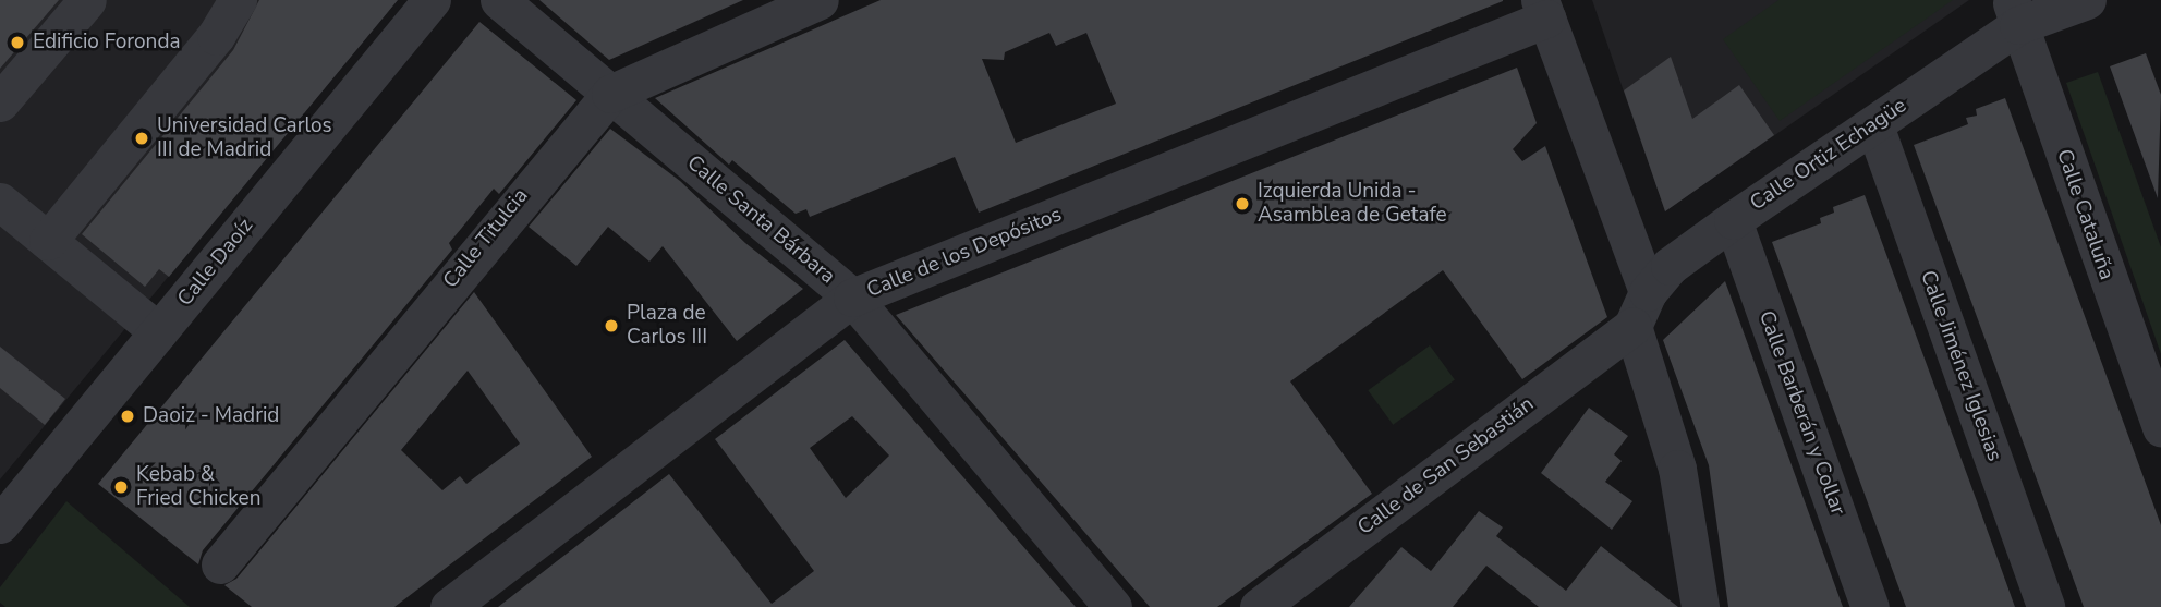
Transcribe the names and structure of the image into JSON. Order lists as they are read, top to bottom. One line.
{"streets":{"street":["Calle Ortiz Echagüe","Calle Cataluña","Calle Santa Bárbara","Calle Titulcia","Calle de los Depósitos","Calle Daoíz","Calle Jiménez Iglesias","Calle Barberán y Collar","Calle de San Sebastián"]},"crossings":[["Calle Ortiz Echagüe","Calle Cataluña"],["Calle Ortiz Echagüe","Calle Jiménez Iglesias"],["Calle Ortiz Echagüe","Calle Barberán y Collar"],["Calle Ortiz Echagüe","Calle de San Sebastián"],["Calle Santa Bárbara","Calle Titulcia"],["Calle Santa Bárbara","Calle de los Depósitos"]],"places":["Edificio Foronda","Universidad Carlos III de Madrid","Izquierda Unida - Asamblea de Getafe","Plaza de Carlos III","Daoiz - Madrid","Kebab & Fried Chicken"]}
